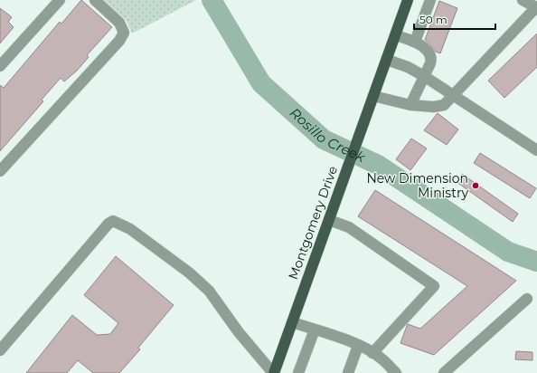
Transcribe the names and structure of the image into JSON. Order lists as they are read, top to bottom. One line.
{"streets":{"main road":["Montgomery Drive"]},"water":["Rosillo Creek"],"places":["New Dimension Ministry"],"scale_bar":"50 m"}
